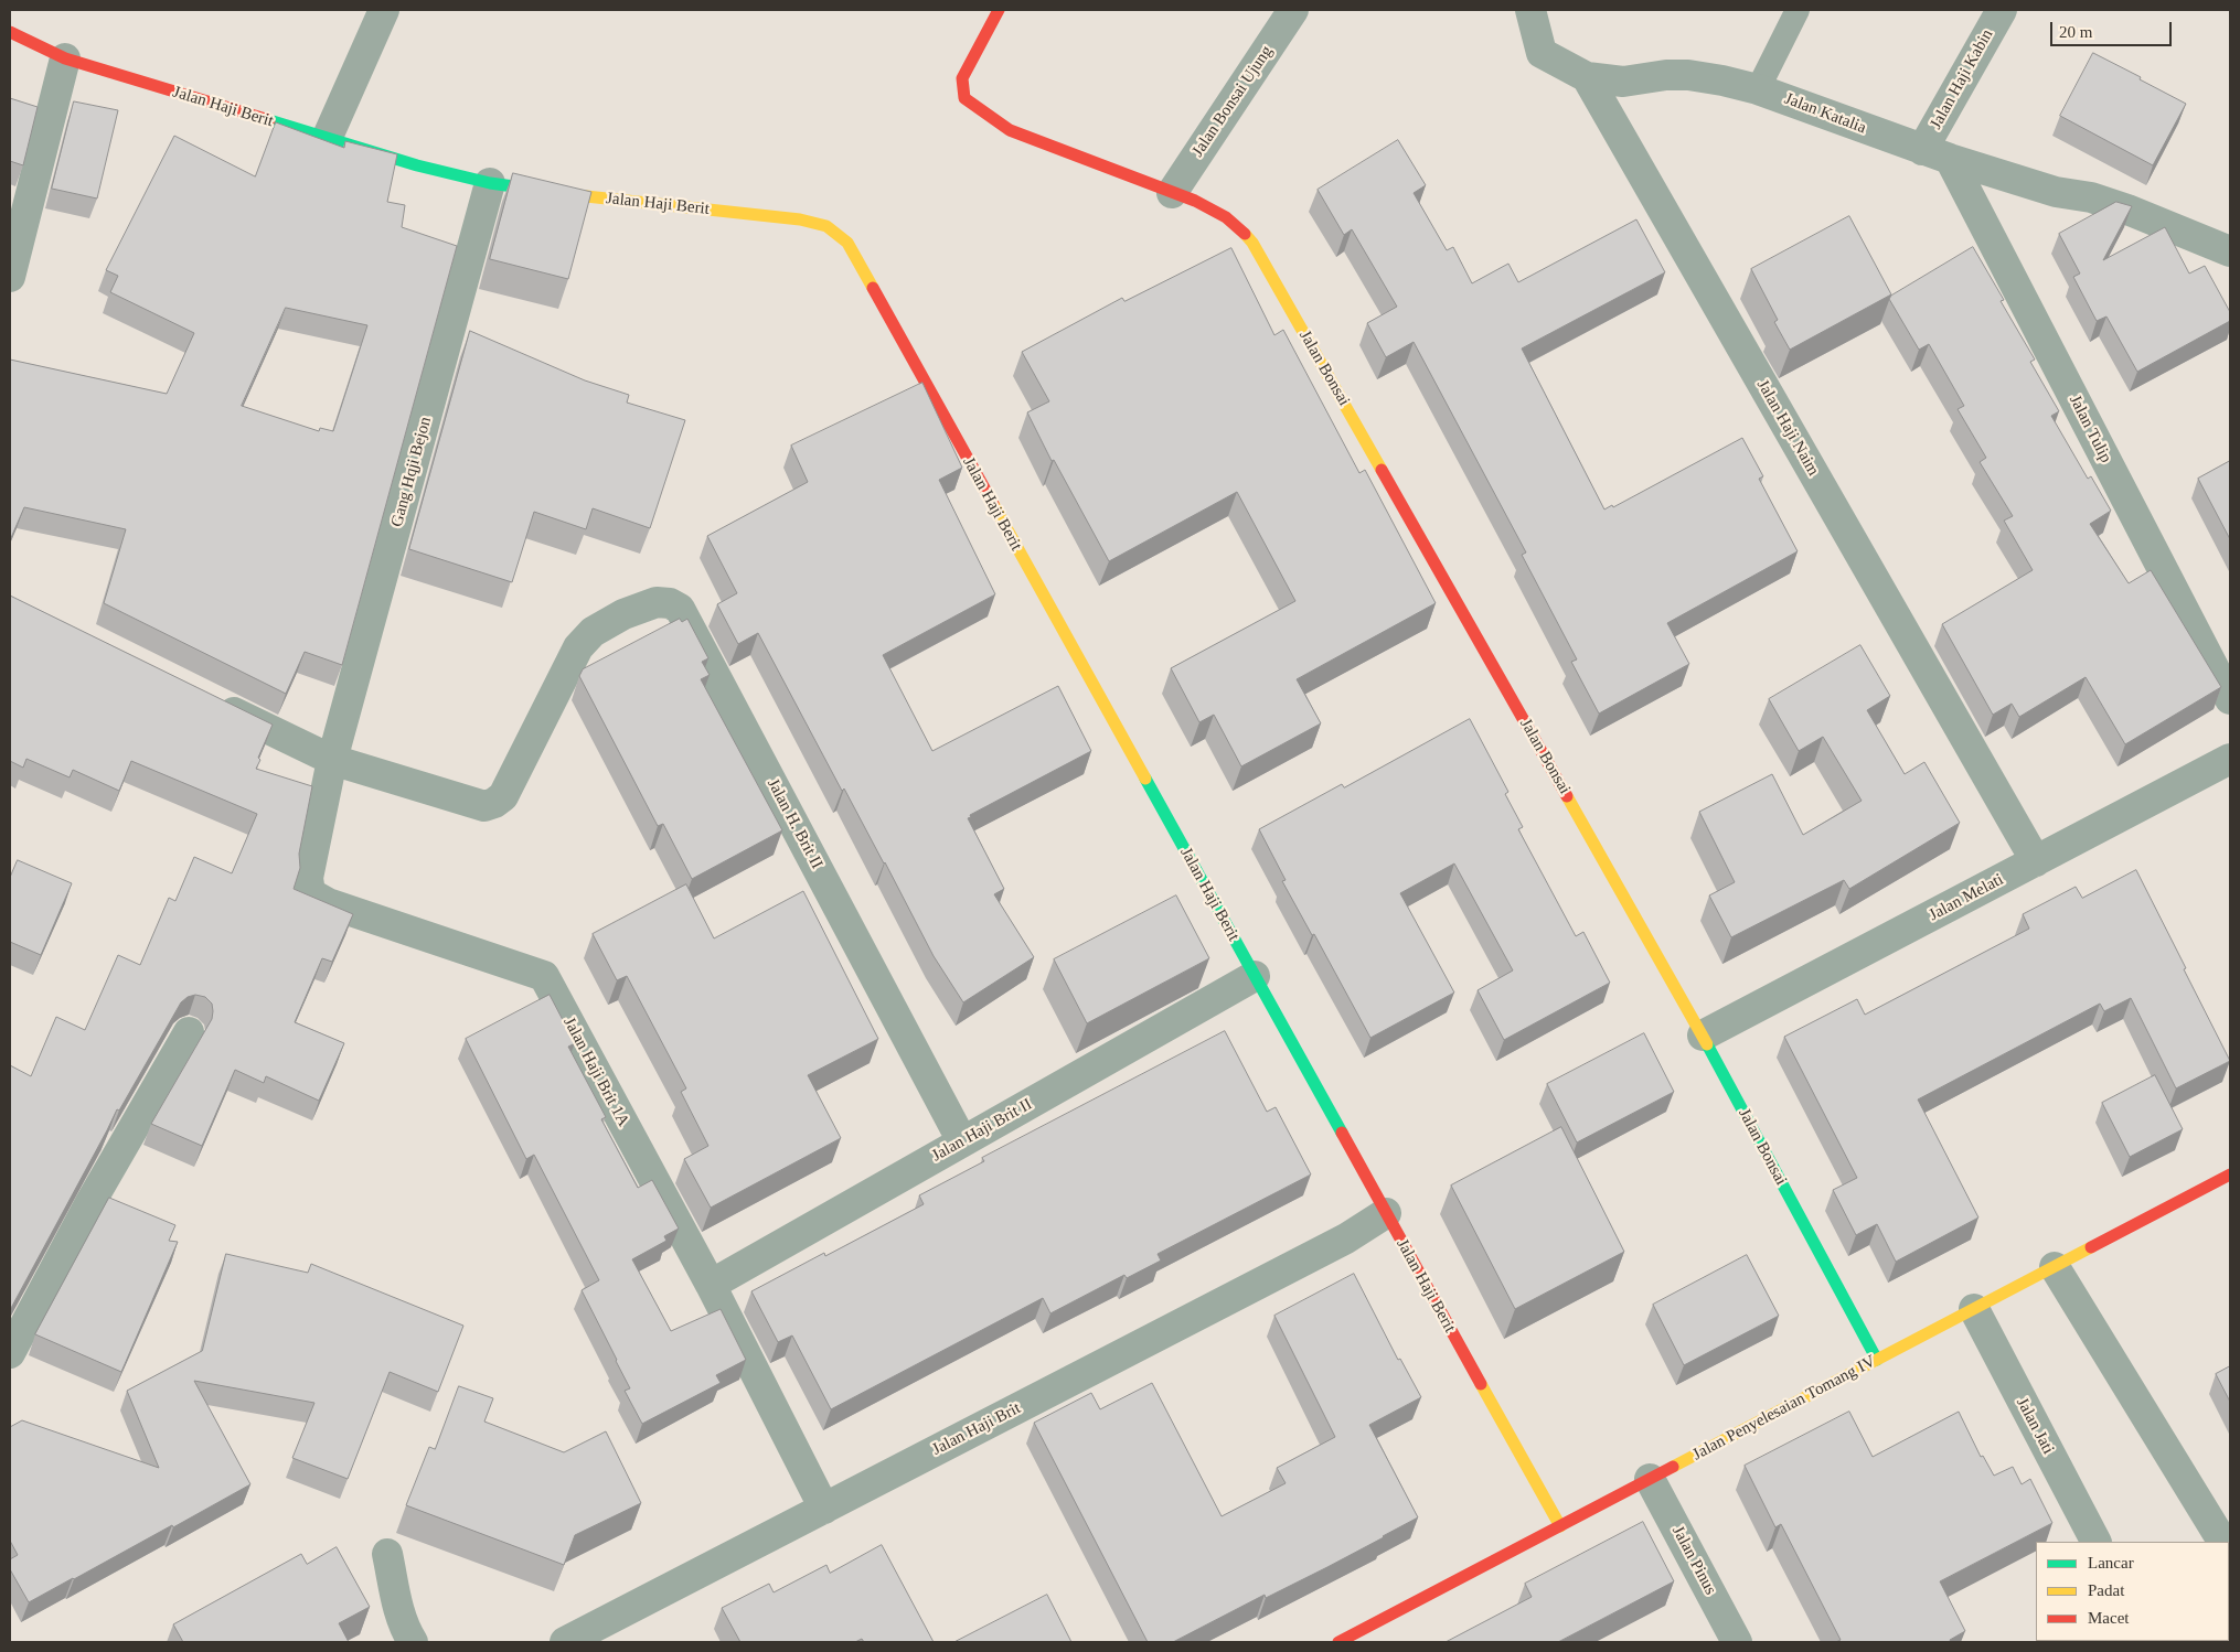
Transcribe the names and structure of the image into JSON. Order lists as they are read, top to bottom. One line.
{"streets":{"street":["Jalan Haji Kabin","Jalan Bonsai Ujung","Jalan Haji Berit","Jalan Katalia","Jalan Bonsai","Jalan Haji Naim","Jalan Tulip","Gang Hqji Bejon","Jalan H. Brit II","Jalan Melati","Jalan Haji Brit 1A","Jalan Haji Brit II","Jalan Penyelesaian Tomang IV","Jalan Jati","Jalan Haji Brit","Jalan Pinus"]},"crossings":[["Jalan Haji Kabin","Jalan Katalia"],["Jalan Haji Kabin","Jalan Tulip"],["Jalan Bonsai Ujung","Jalan Bonsai"],["Jalan Haji Berit","Gang Hqji Bejon"],["Jalan Haji Berit","Jalan Haji Brit II"],["Jalan Haji Berit","Jalan Penyelesaian Tomang IV"],["Jalan Haji Berit","Jalan Haji Brit"],["Jalan Katalia","Jalan Haji Naim"],["Jalan Katalia","Jalan Tulip"],["Jalan Bonsai","Jalan Melati"],["Jalan Bonsai","Jalan Penyelesaian Tomang IV"],["Jalan Haji Naim","Jalan Melati"],["Gang Hqji Bejon","Jalan H. Brit II"],["Gang Hqji Bejon","Jalan Haji Brit 1A"],["Jalan H. Brit II","Jalan Haji Brit 1A"],["Jalan H. Brit II","Jalan Haji Brit II"],["Jalan Haji Brit 1A","Jalan Haji Brit II"],["Jalan Haji Brit 1A","Jalan Haji Brit"],["Jalan Penyelesaian Tomang IV","Jalan Jati"],["Jalan Penyelesaian Tomang IV","Jalan Pinus"]],"legend":["Lancar","Padat","Macet"],"scale_bar":"20 m"}
